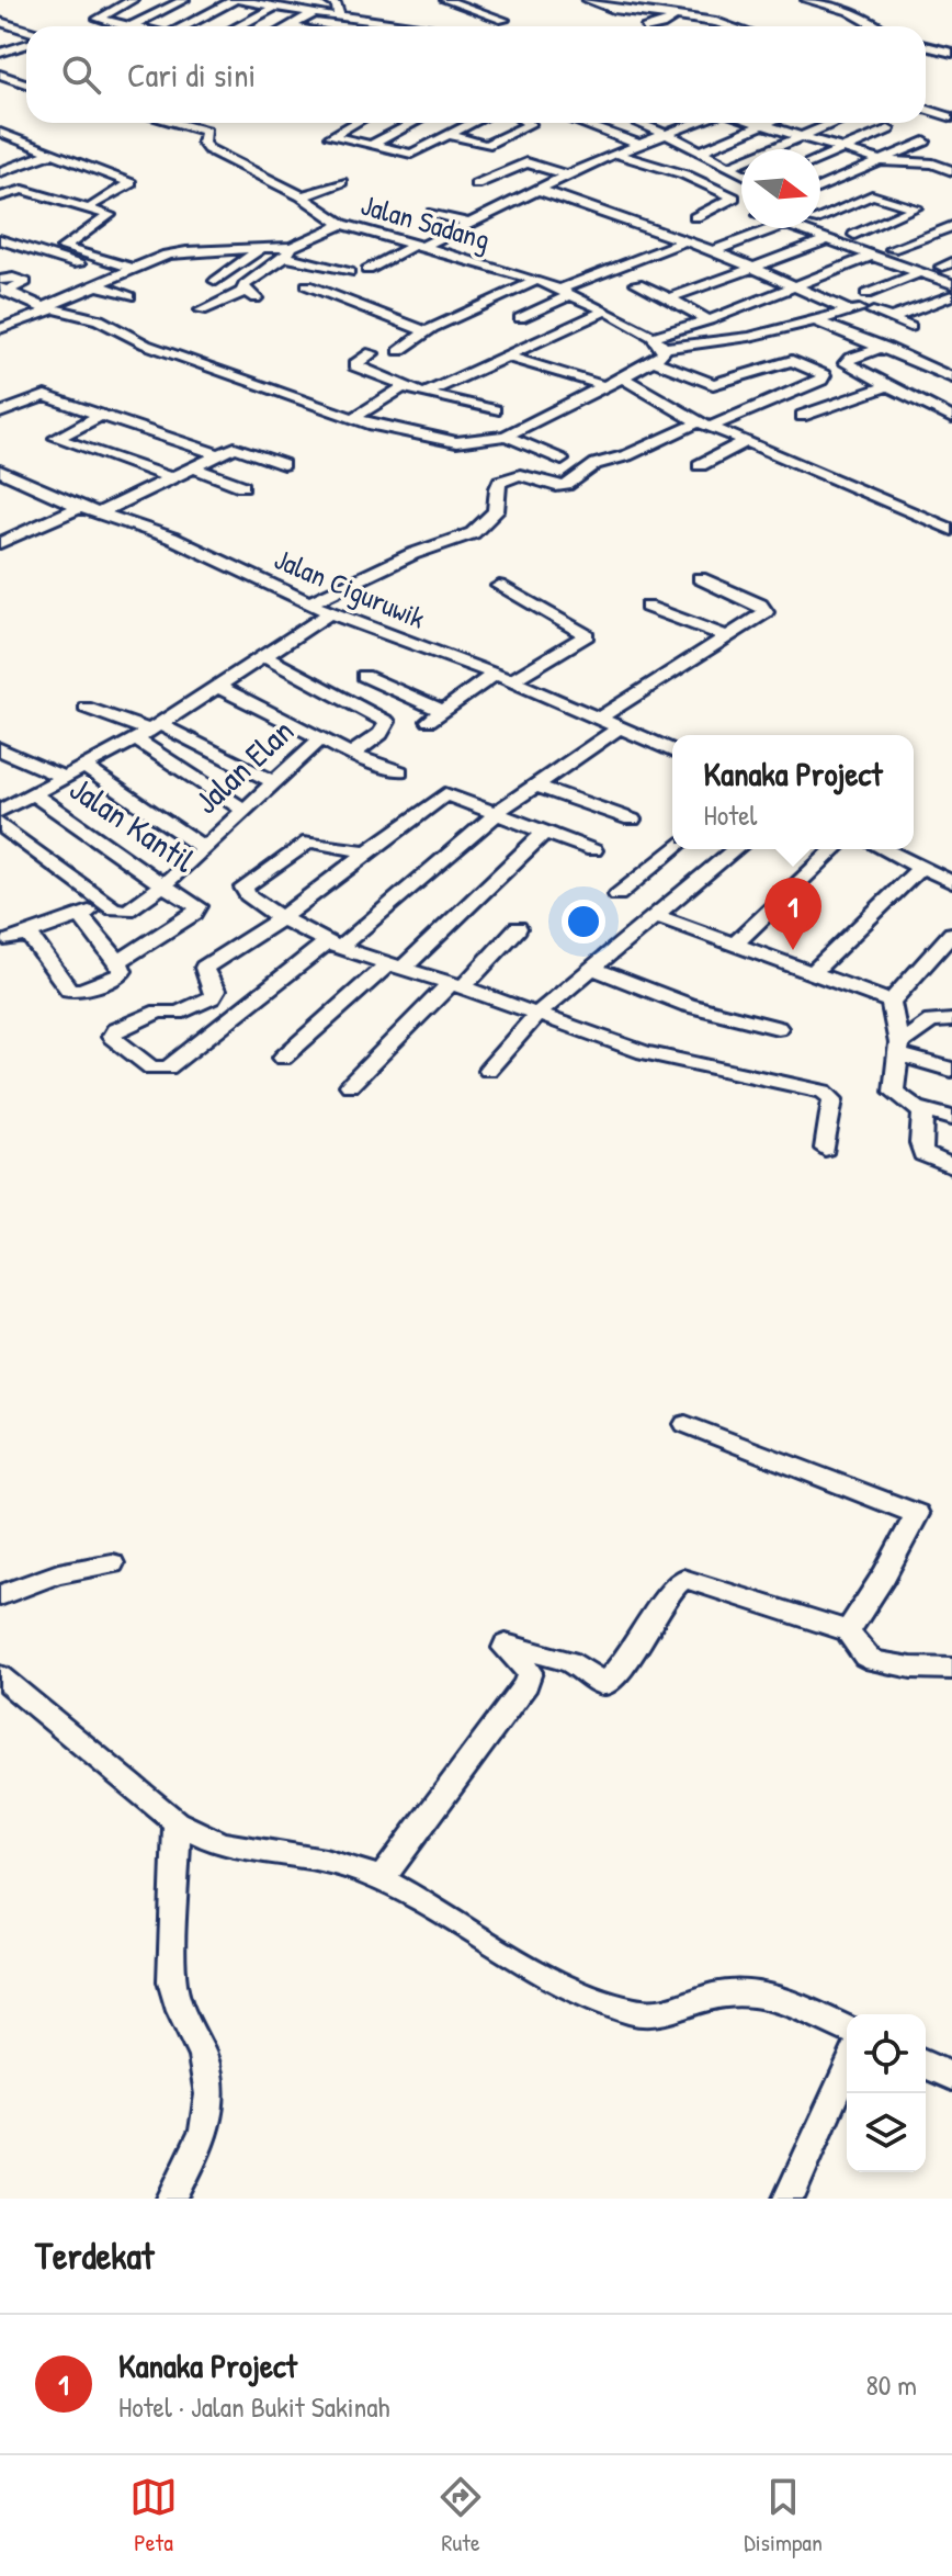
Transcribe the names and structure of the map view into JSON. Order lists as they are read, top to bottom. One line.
{"streets":{"street":["Jalan Sadang","Jalan Ciguruwik","Jalan Elan","Jalan Kantil"]},"crossings":[["Jalan Elan","Jalan Kantil"]],"north":"right","page":{"search":"Cari di sini","popup":["Kanaka Project","Hotel"],"pins":"1","heading":"Terdekat","list":[{"mark":"1","name":"Kanaka Project","note":"Hotel · Jalan Bukit Sakinah","value":"80 m"}],"nav":["Peta","Rute","Disimpan"]}}
